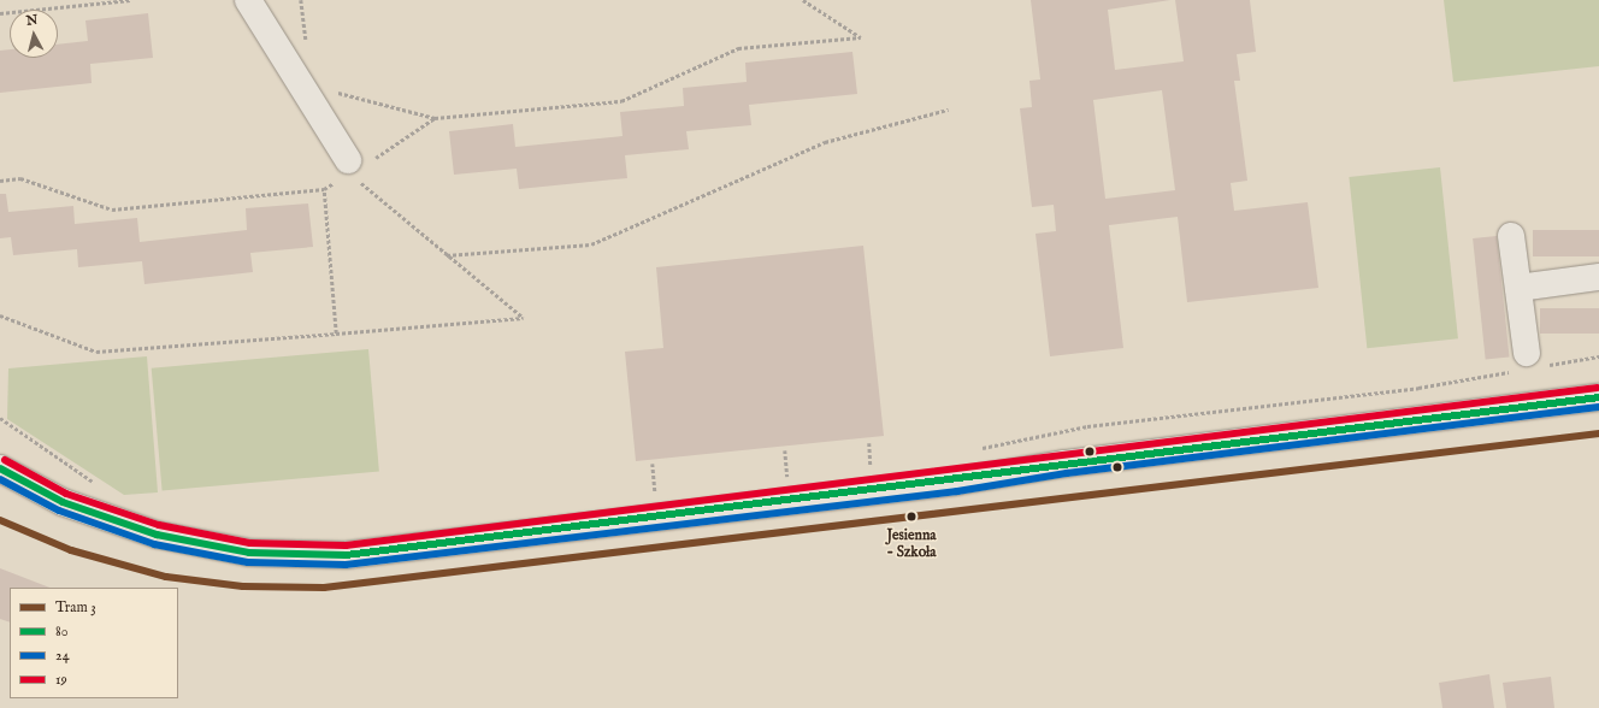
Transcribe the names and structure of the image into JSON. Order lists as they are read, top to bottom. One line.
{"places":["Jesienna - Szkoła"],"lines":["transit line 19","transit line 80","transit line 24","tram line 3"],"legend":["Tram 3","80","24","19"],"north":"top"}
